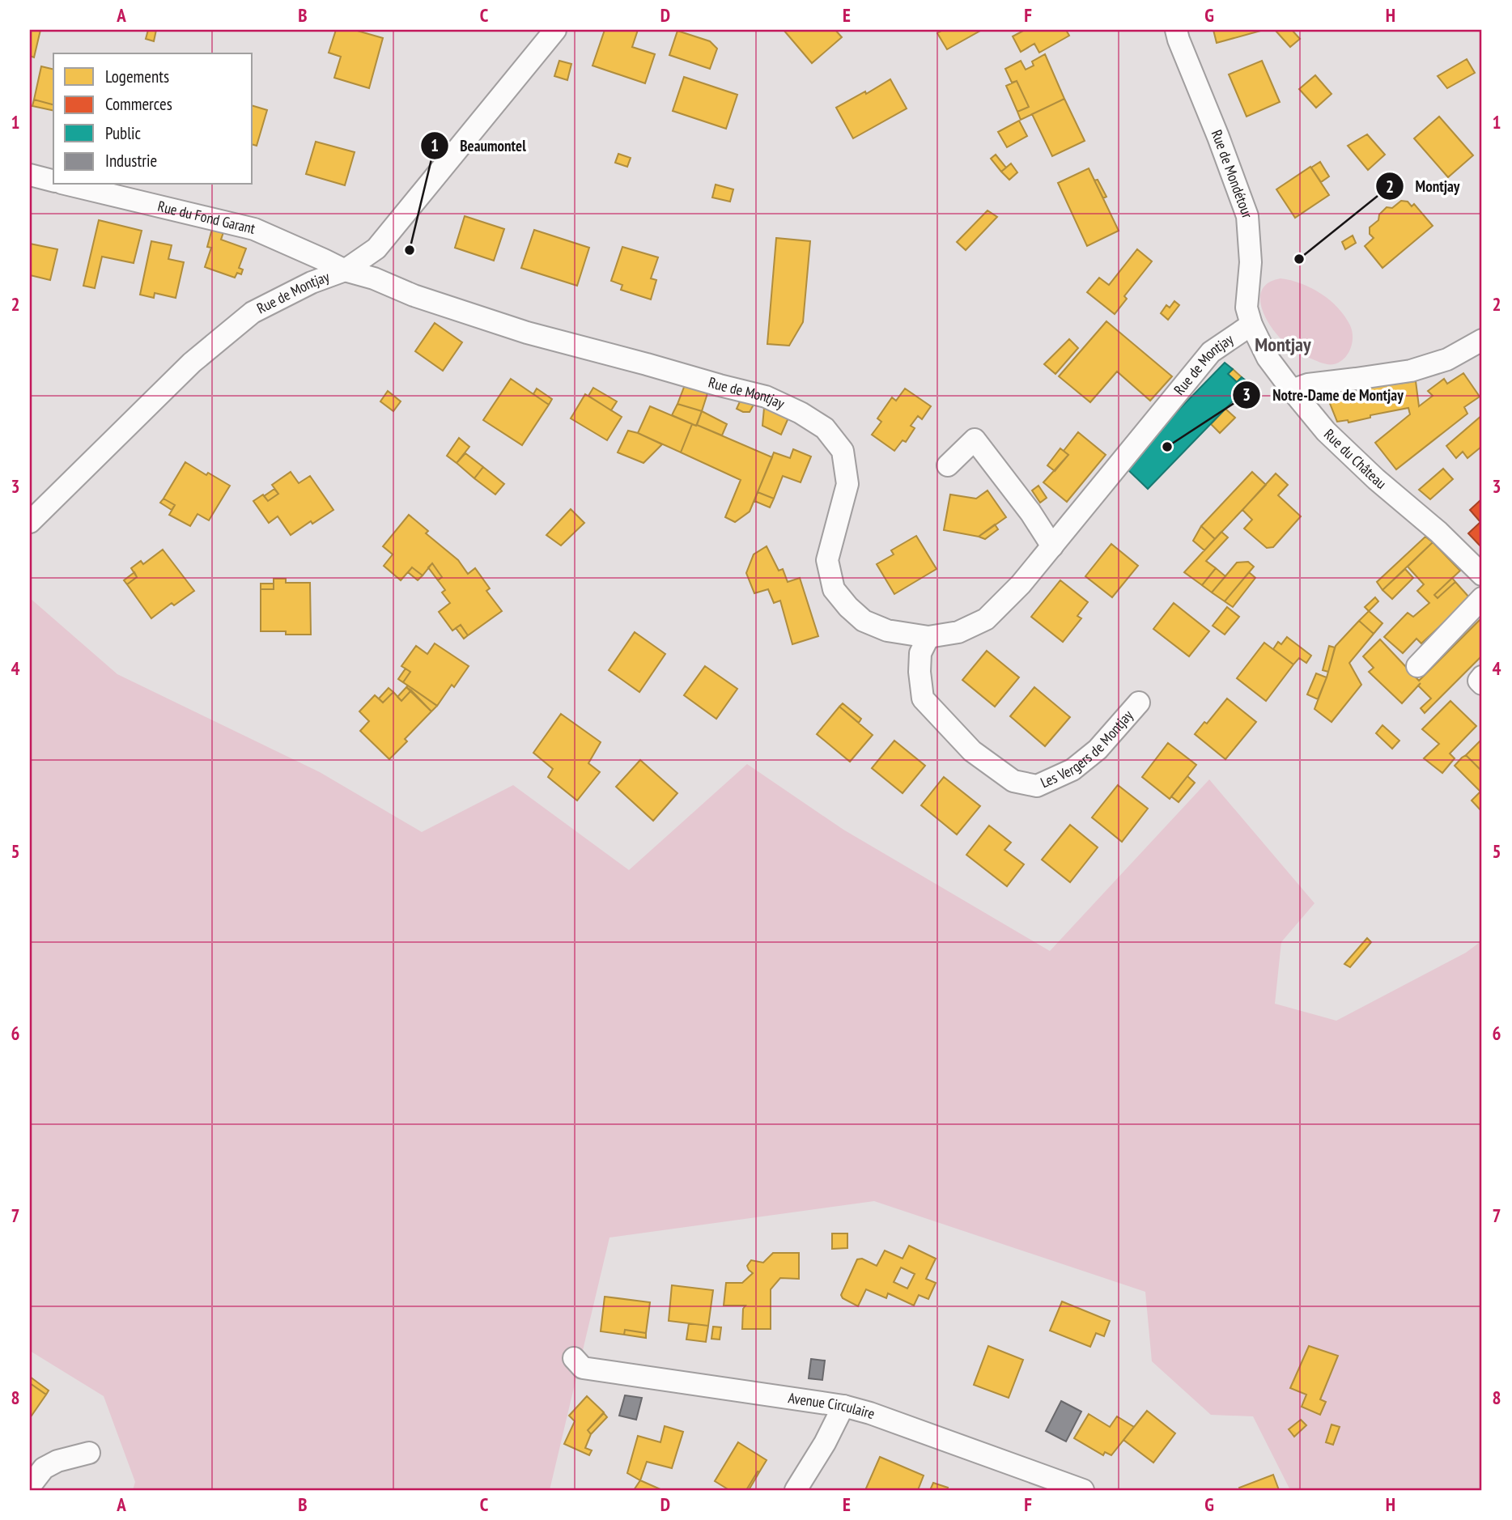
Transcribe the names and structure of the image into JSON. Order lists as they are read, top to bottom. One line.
{"streets":{"street":["Rue de Mondétour","Rue du Fond Garant","Rue de Montjay","Rue du Château","Les Vergers de Montjay","Avenue Circulaire"]},"crossings":[["Rue de Mondétour","Rue de Montjay"],["Rue de Mondétour","Rue du Château"],["Rue du Fond Garant","Rue de Montjay"],["Rue de Montjay","Rue du Château"],["Rue de Montjay","Les Vergers de Montjay"]],"districts":["Montjay"],"places":["Beaumontel","Montjay","Notre-Dame de Montjay"],"legend":["Logements","Commerces","Public","Industrie"],"grid":{"columns":["A","B","C","D","E","F","G","H"],"rows":["1","2","3","4","5","6","7","8"]}}
